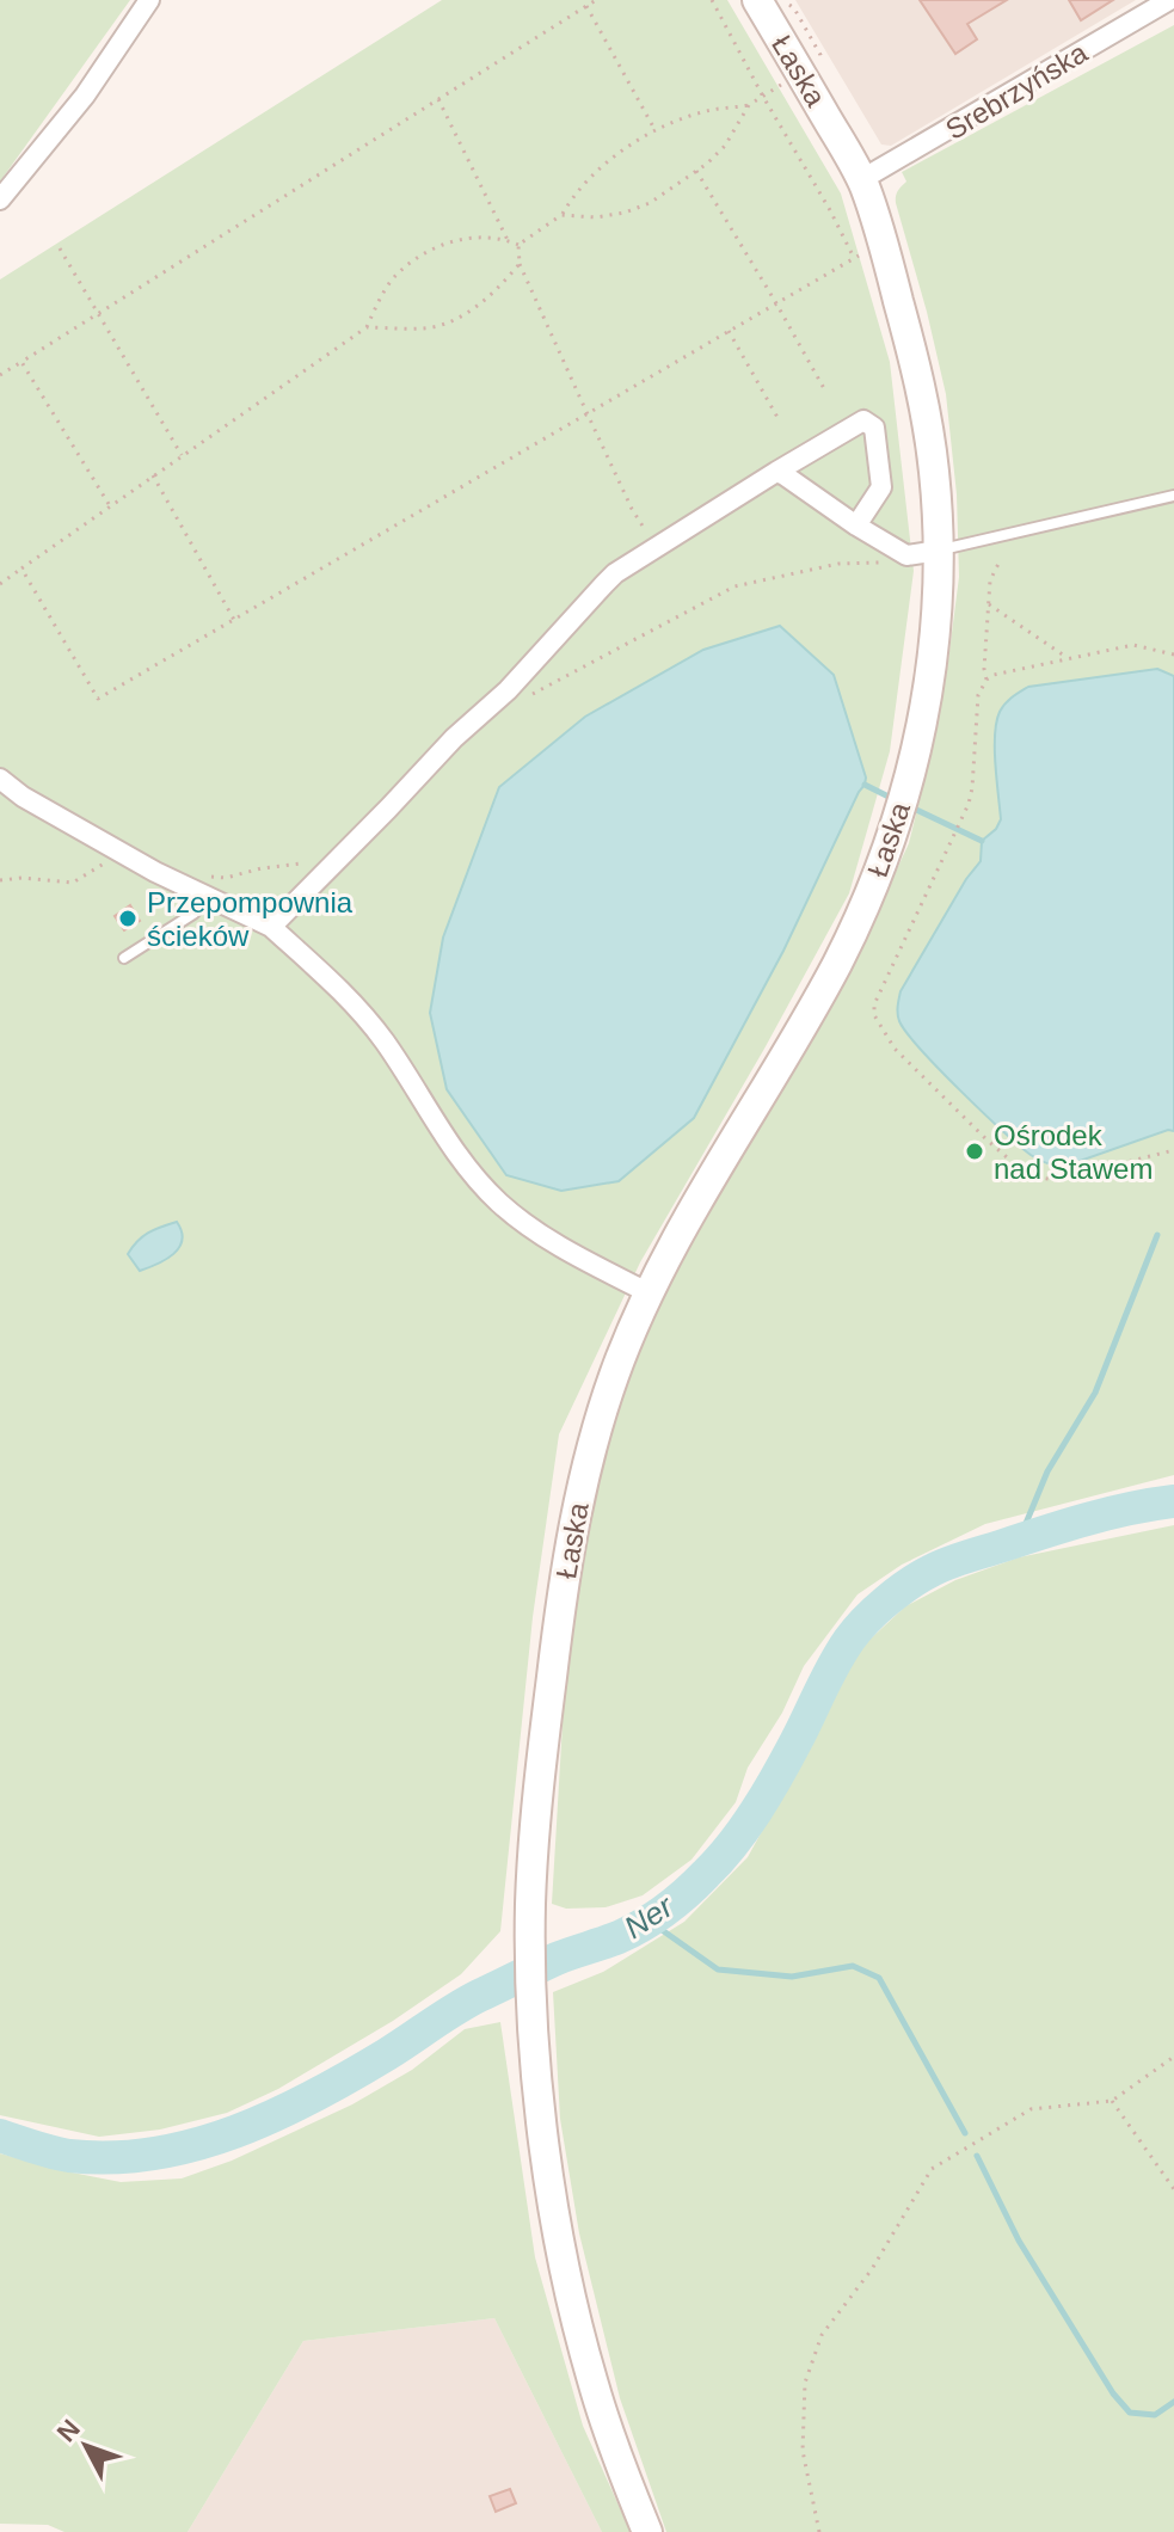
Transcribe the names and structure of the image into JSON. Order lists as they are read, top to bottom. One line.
{"streets":{"main road":["Łaska"],"street":["Srebrzyńska"]},"crossings":[["Łaska","Srebrzyńska"]],"water":["Ner"],"places":["Przepompownia ścieków","Ośrodek nad Stawem"],"north":"top left"}
